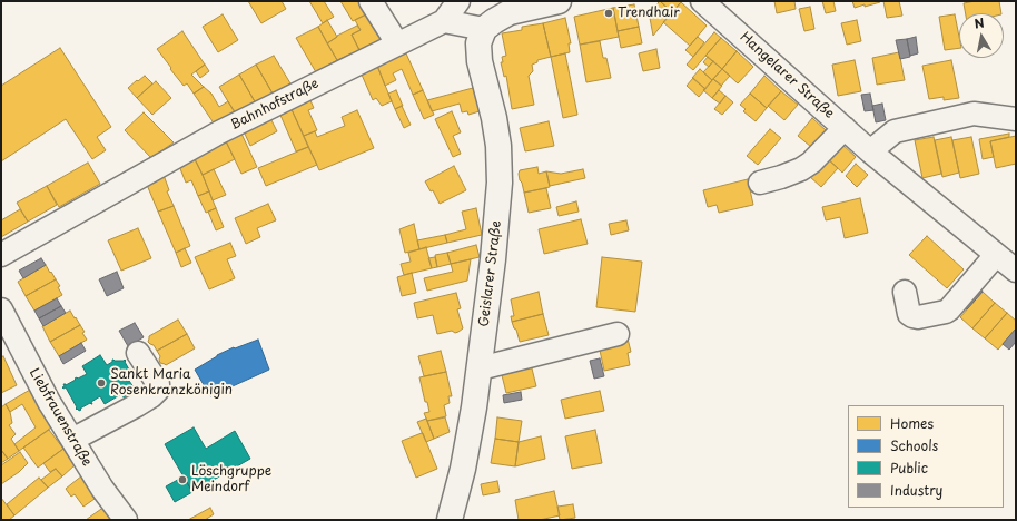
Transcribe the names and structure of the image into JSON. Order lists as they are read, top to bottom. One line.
{"streets":{"main road":["Geislarer Straße"],"street":["Hangelarer Straße","Bahnhofstraße","Liebfrauenstraße"]},"places":["Trendhair","Sankt Maria Rosenkranzkönigin","Löschgruppe Meindorf"],"legend":["Homes","Schools","Public","Industry"],"north":"top"}
